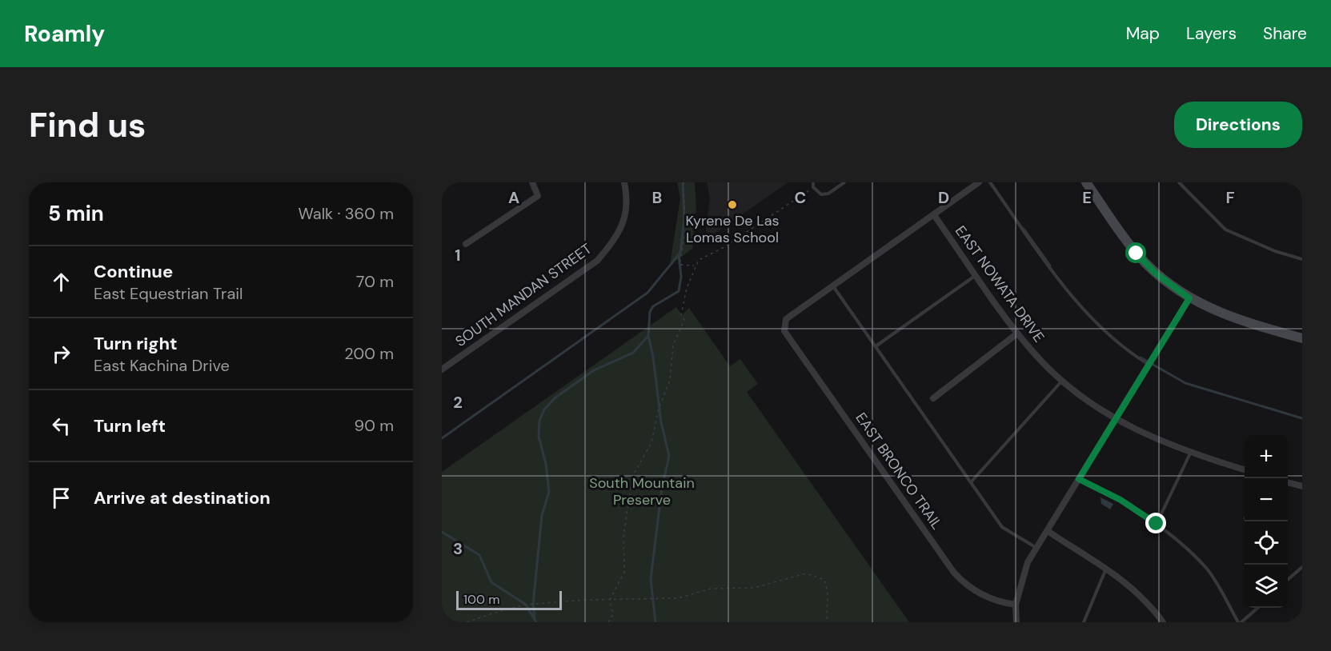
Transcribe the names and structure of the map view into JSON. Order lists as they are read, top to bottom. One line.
{"streets":{"street":["EAST NOWATA DRIVE","SOUTH MANDAN STREET","EAST BRONCO TRAIL"]},"parks":["South Mountain Preserve"],"places":["Kyrene De Las Lomas School"],"scale_bar":"100 m","page":{"header":"Roamly","nav":["Map","Layers","Share"],"buttons":"Directions","title":"Find us","heading":["5 min","Walk · 360 m"],"list":[["Continue","East Equestrian Trail","70 m"],["Turn right","East Kachina Drive","200 m"],["Turn left","90 m"],"Arrive at destination"],"map_buttons":["+","−"],"scale":"100 m"},"grid":{"columns":["A","B","C","D","E","F"],"rows":["1","2","3"]}}
